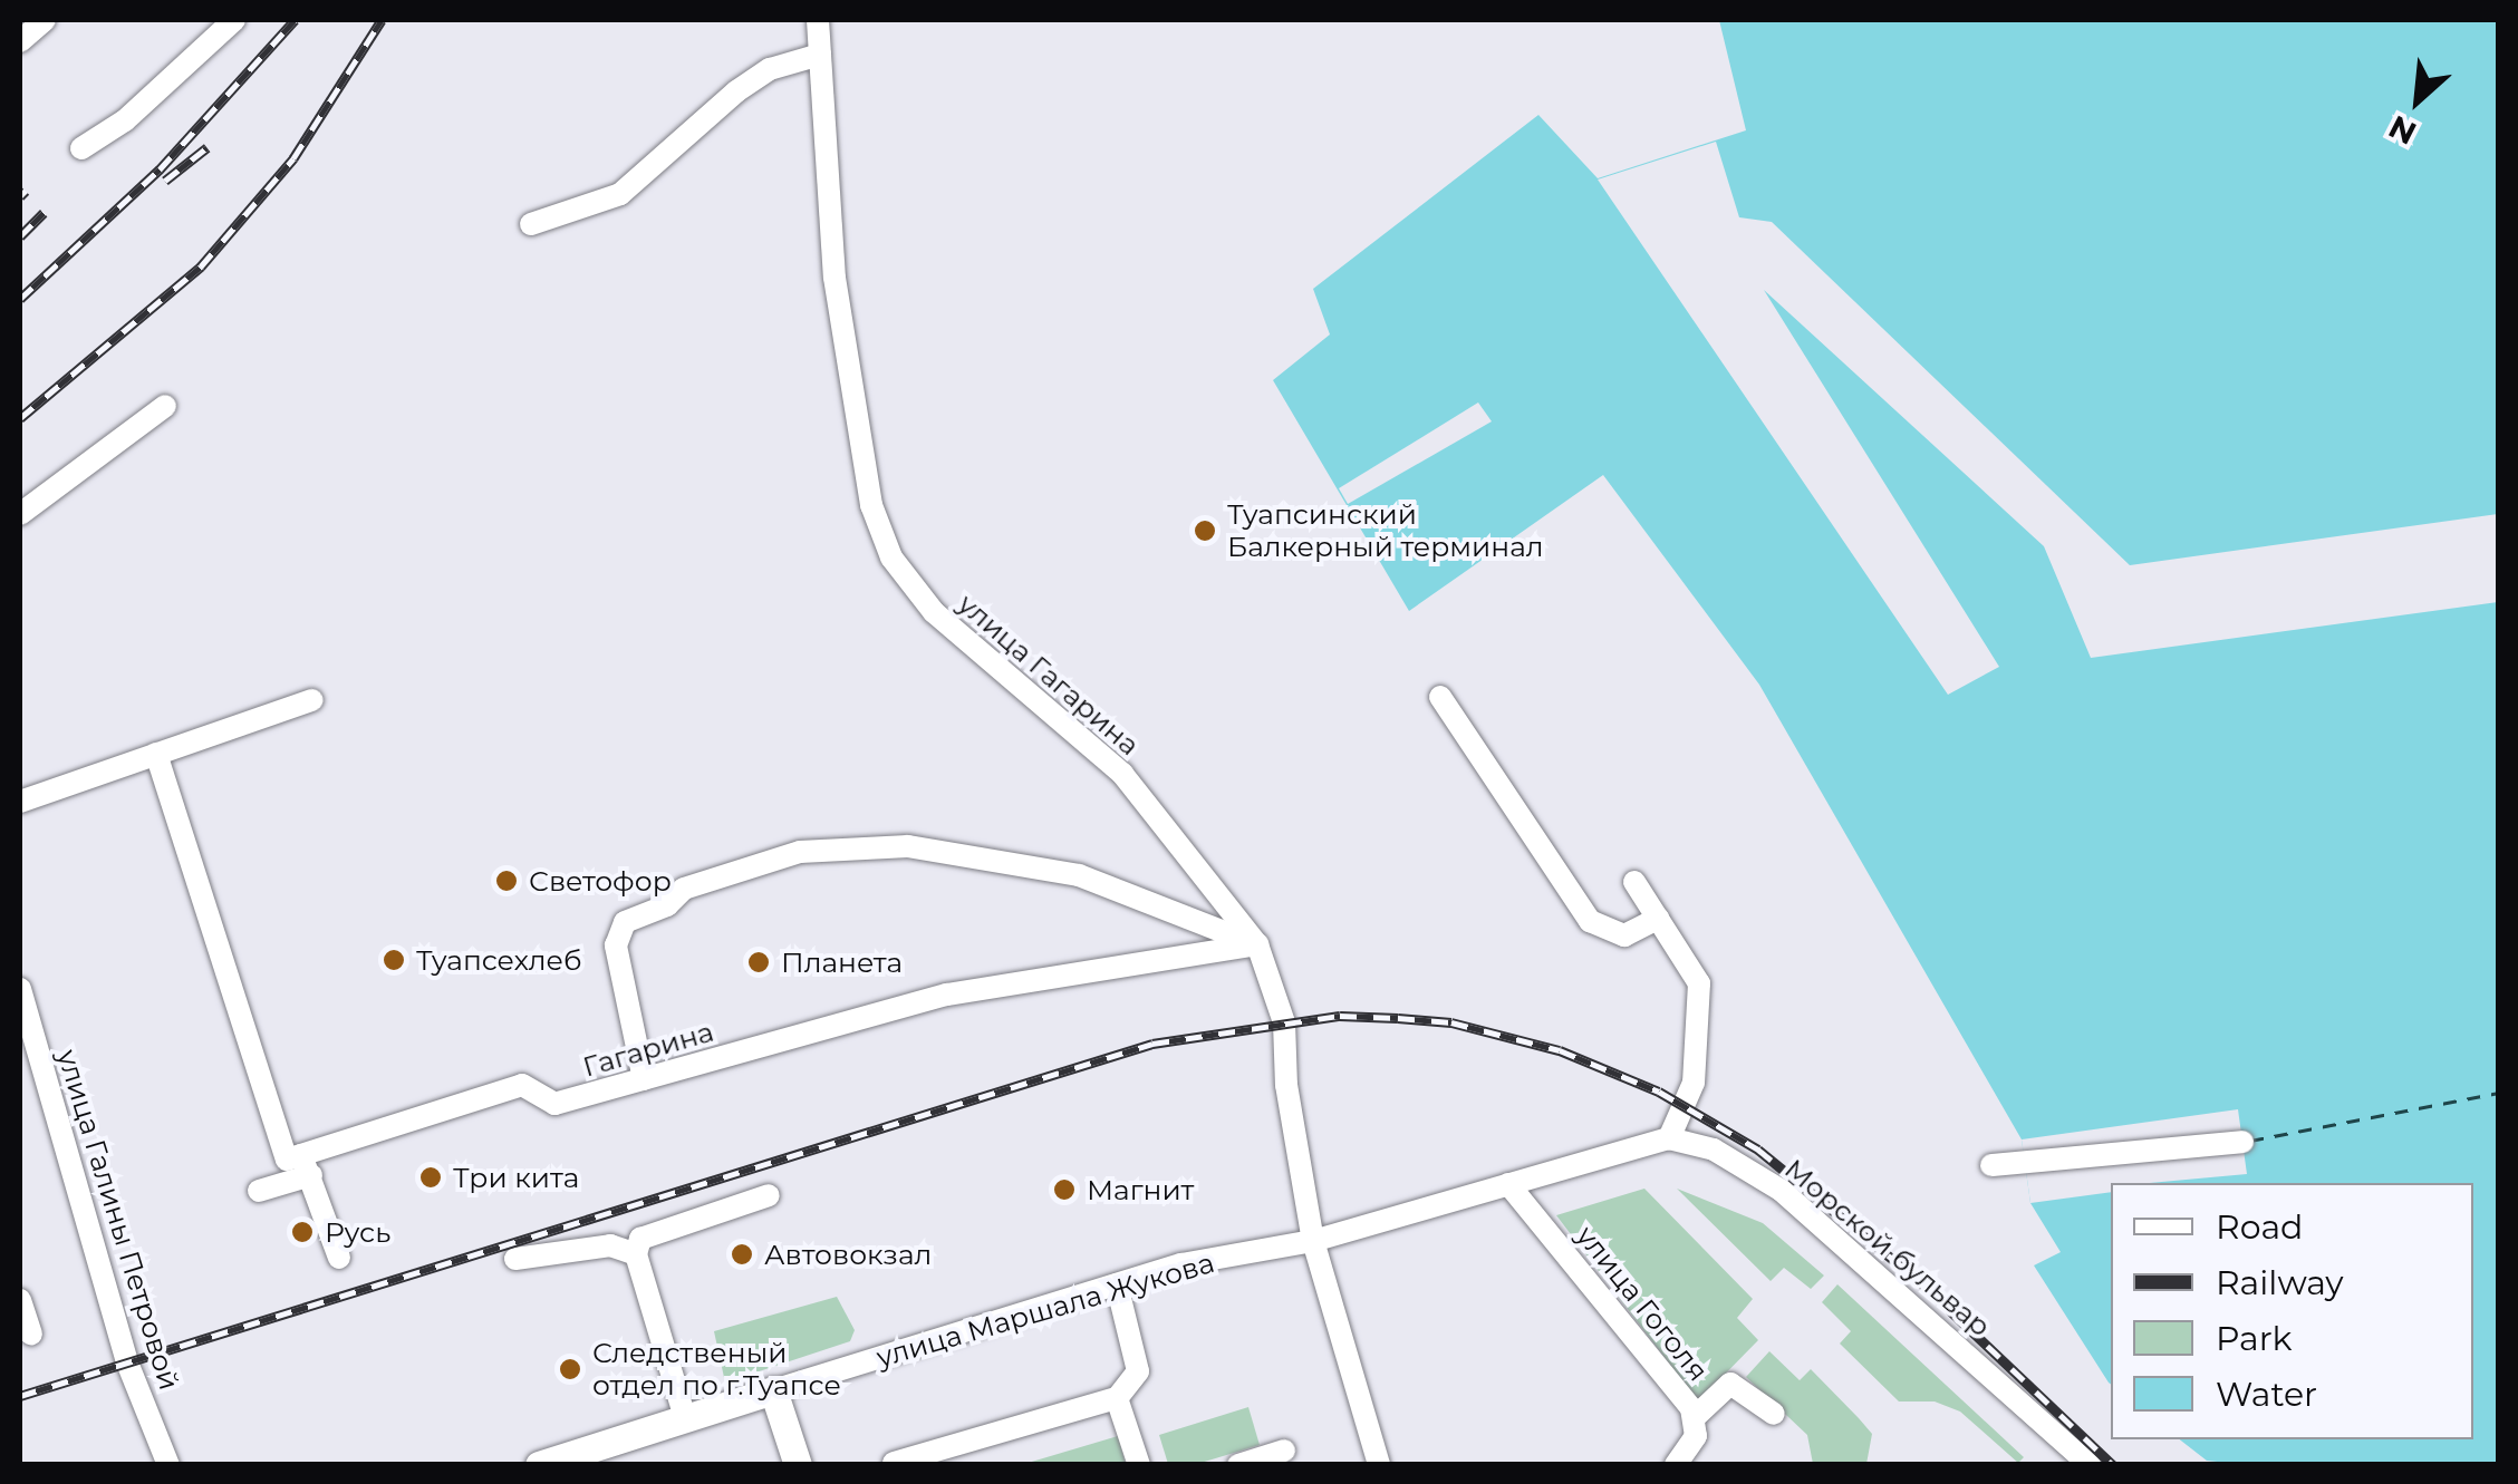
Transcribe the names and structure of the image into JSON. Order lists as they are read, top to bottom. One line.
{"streets":{"main road":["улица Маршала Жукова"],"street":["улица Гагарина","Гагарина","улица Галины Петровой","Морской бульвар","улица Гоголя"]},"crossings":[["улица Гагарина","Гагарина"],["улица Гагарина","улица Маршала Жукова"],["Морской бульвар","улица Маршала Жукова"],["улица Гоголя","улица Маршала Жукова"]],"places":["Туапсинский Балкерный терминал","Светофор","Туапсехлеб","Планета","Три кита","Магнит","Русь","Автовокзал","Следственый отдел по г.Туапсе"],"legend":["Road","Railway","Park","Water"],"north":"bottom left"}
